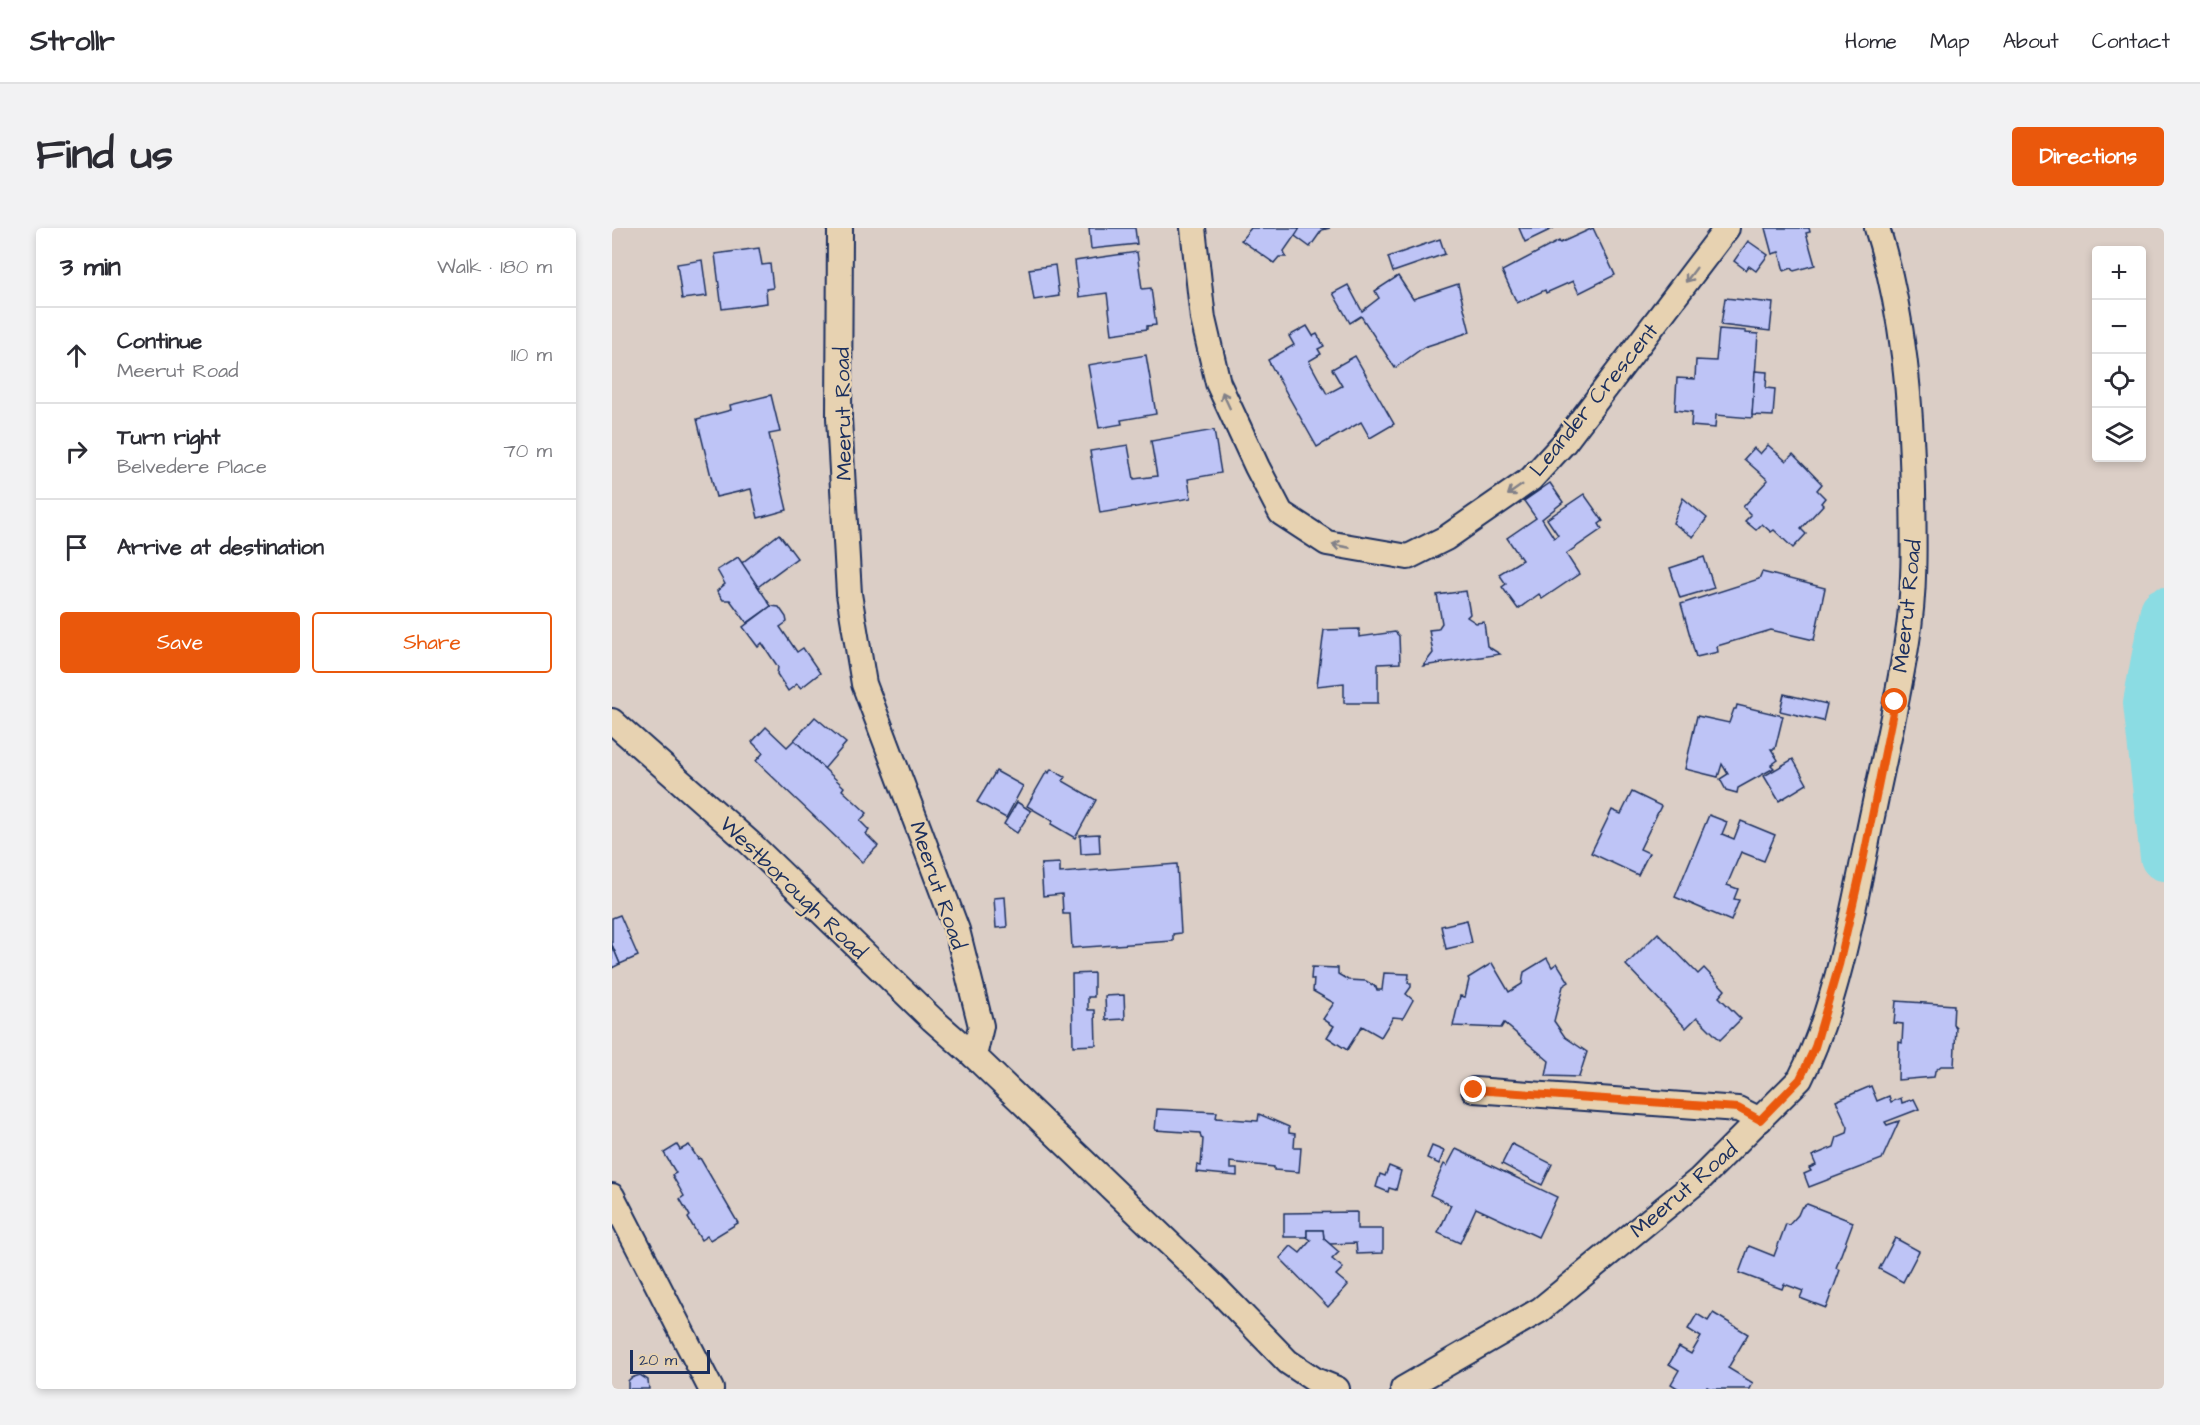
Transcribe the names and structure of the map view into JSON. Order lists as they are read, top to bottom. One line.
{"streets":{"street":["Leander Crescent","Meerut Road","Westborough Road"]},"crossings":[["Meerut Road","Westborough Road"]],"scale_bar":"20 m","page":{"header":"Strollr","nav":["Home","Map","About","Contact"],"title":"Find us","buttons":["Directions",["Save","Share"]],"heading":["3 min","Walk · 180 m"],"map_buttons":["+","−"],"list":[["Continue","Meerut Road","110 m"],["Turn right","Belvedere Place","70 m"],"Arrive at destination"],"scale":"20 m"}}
